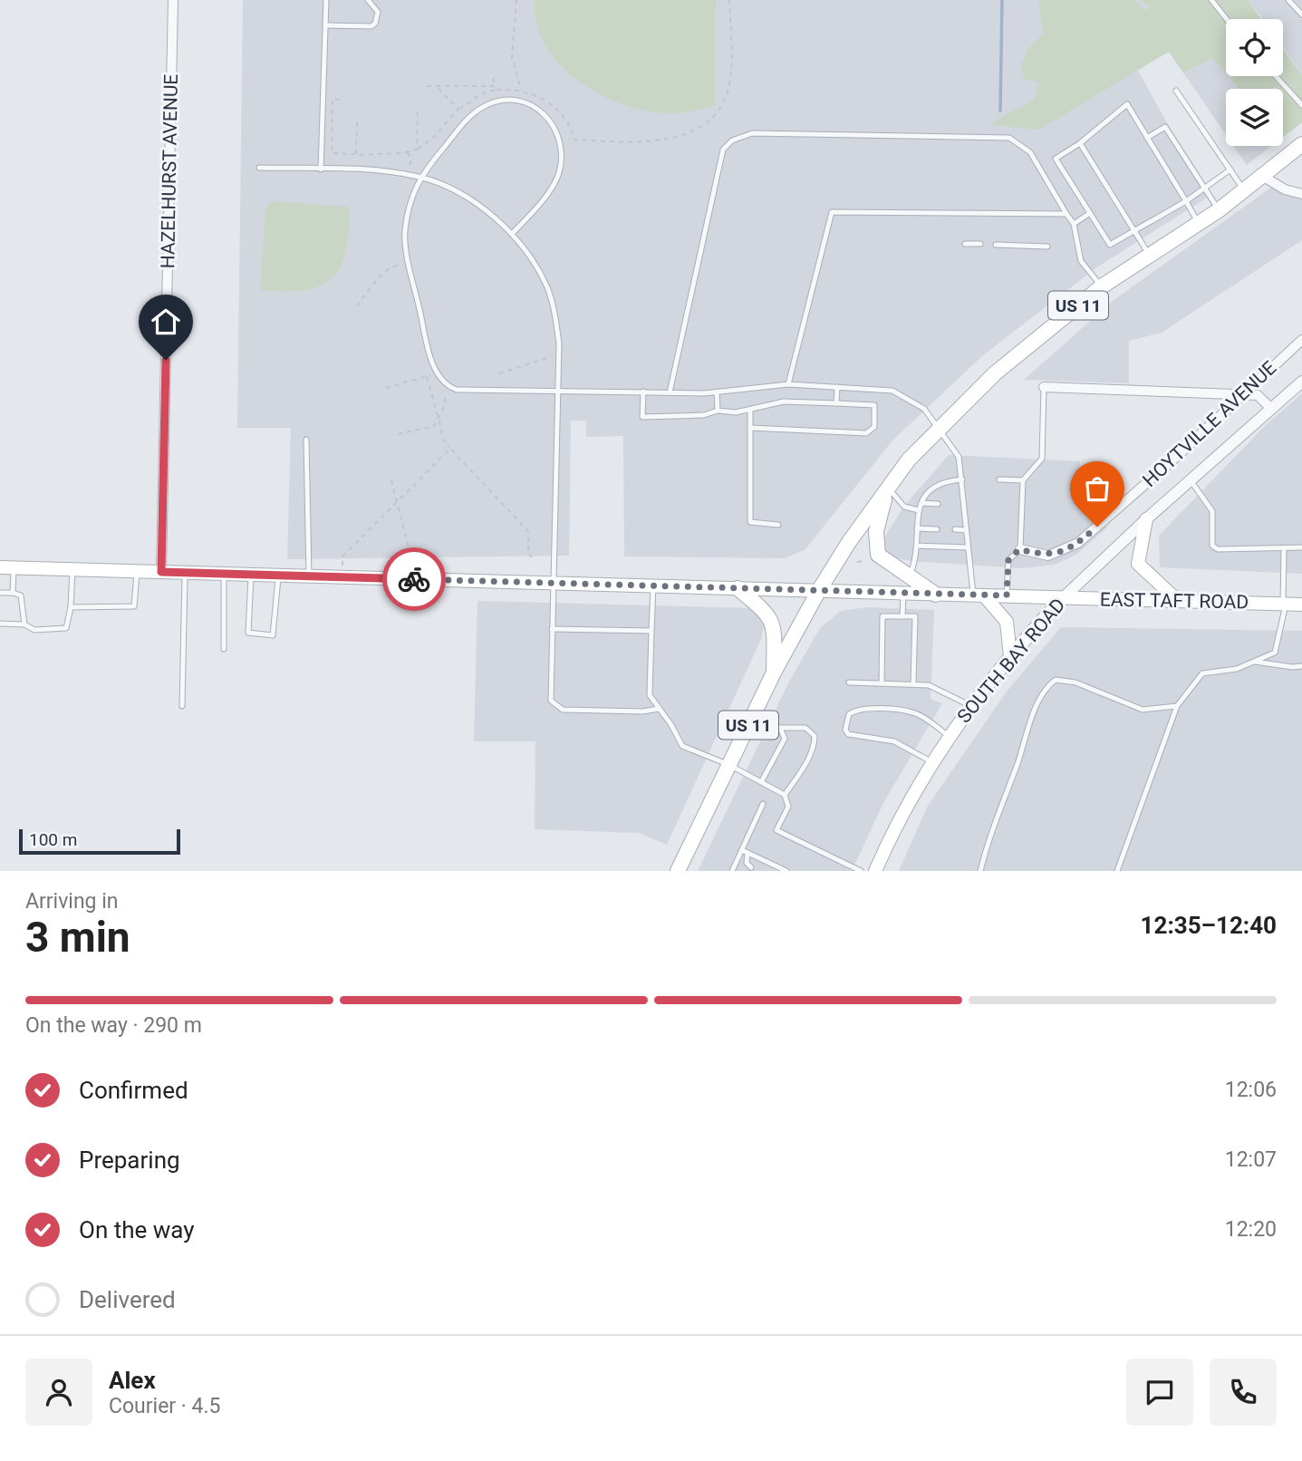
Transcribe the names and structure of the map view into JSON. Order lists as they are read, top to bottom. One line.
{"streets":{"main road":["US 11","EAST TAFT ROAD","SOUTH BAY ROAD"],"street":["HAZELHURST AVENUE","HOYTVILLE AVENUE"]},"crossings":[["HAZELHURST AVENUE","EAST TAFT ROAD"],["US 11","EAST TAFT ROAD"],["EAST TAFT ROAD","SOUTH BAY ROAD"]],"scale_bar":"100 m","page":{"scale":"100 m","heading":["3 min","Arriving in","12:35–12:40"],"panel":["Alex","Courier · 4.5"],"bar":"On the way · 290 m","list":[["Confirmed","12:06"],["Preparing","12:07"],["On the way","12:20"],"Delivered"]}}
